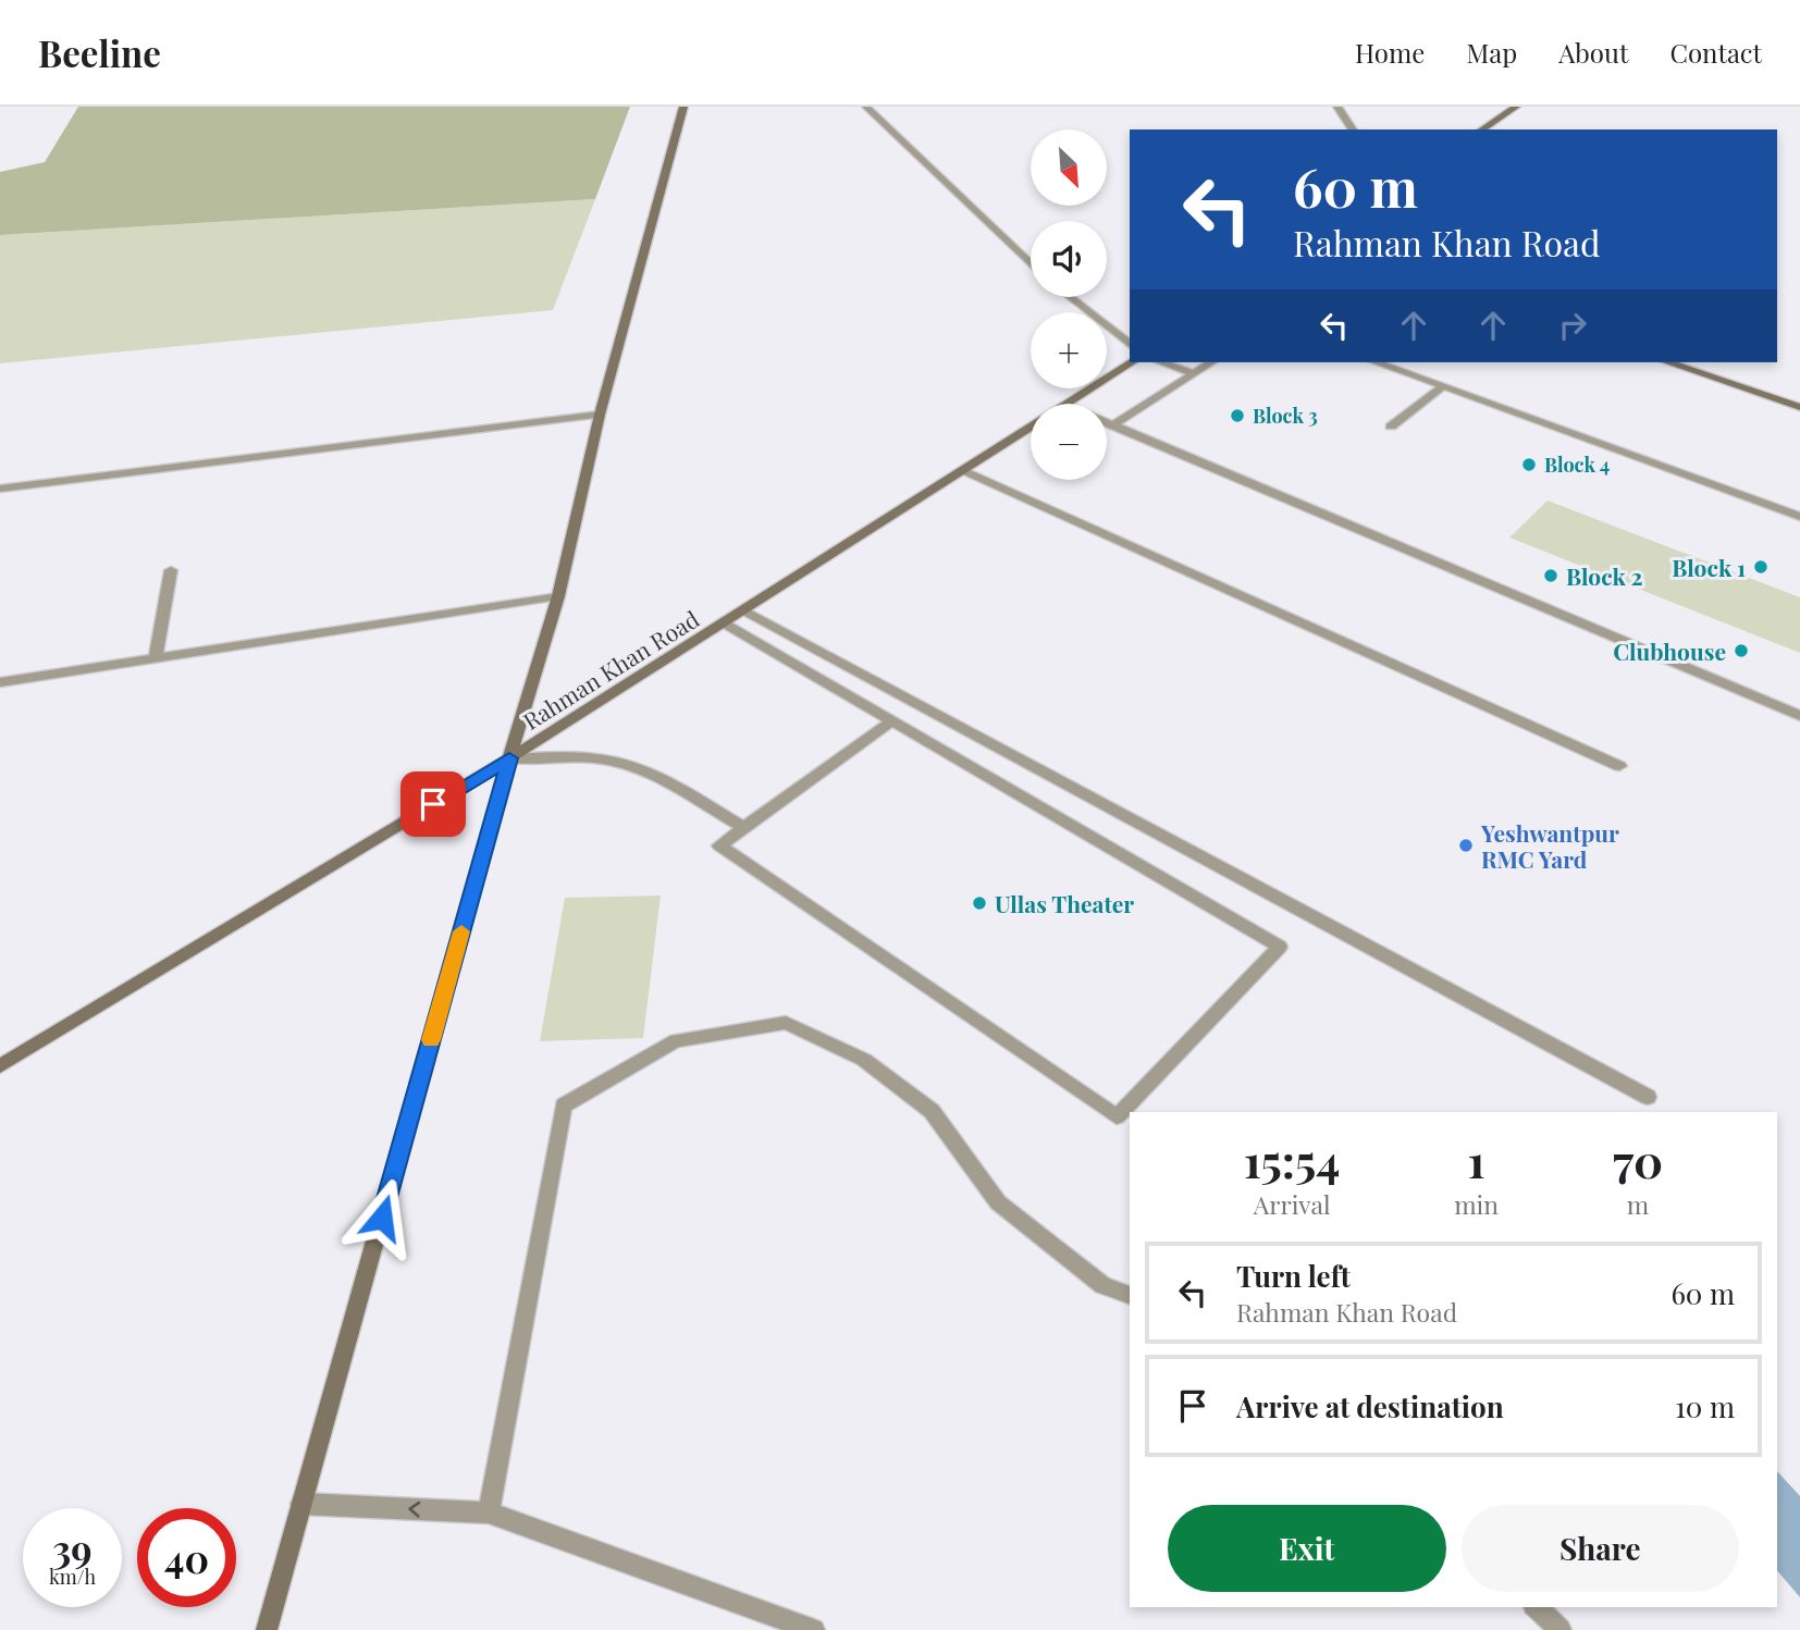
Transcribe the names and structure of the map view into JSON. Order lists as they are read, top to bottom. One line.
{"streets":{"street":["Rahman Khan Road"]},"places":["Block 3","Block 4","Block 1","Block 2","Clubhouse","Yeshwantpur RMC Yard","Ullas Theater"],"north":"bottom right","page":{"header":"Beeline","nav":["Home","Map","About","Contact"],"map_buttons":["+","−"],"turn":["60 m","Rahman Khan Road"],"eta":["15:54","Arrival","1","min","70","m"],"list":[{"name":"Turn left","note":"Rahman Khan Road","value":"60 m"},{"name":"Arrive at destination","value":"10 m"}],"buttons":["Exit","Share"],"speed":"39 km/h","limit":"40"}}
